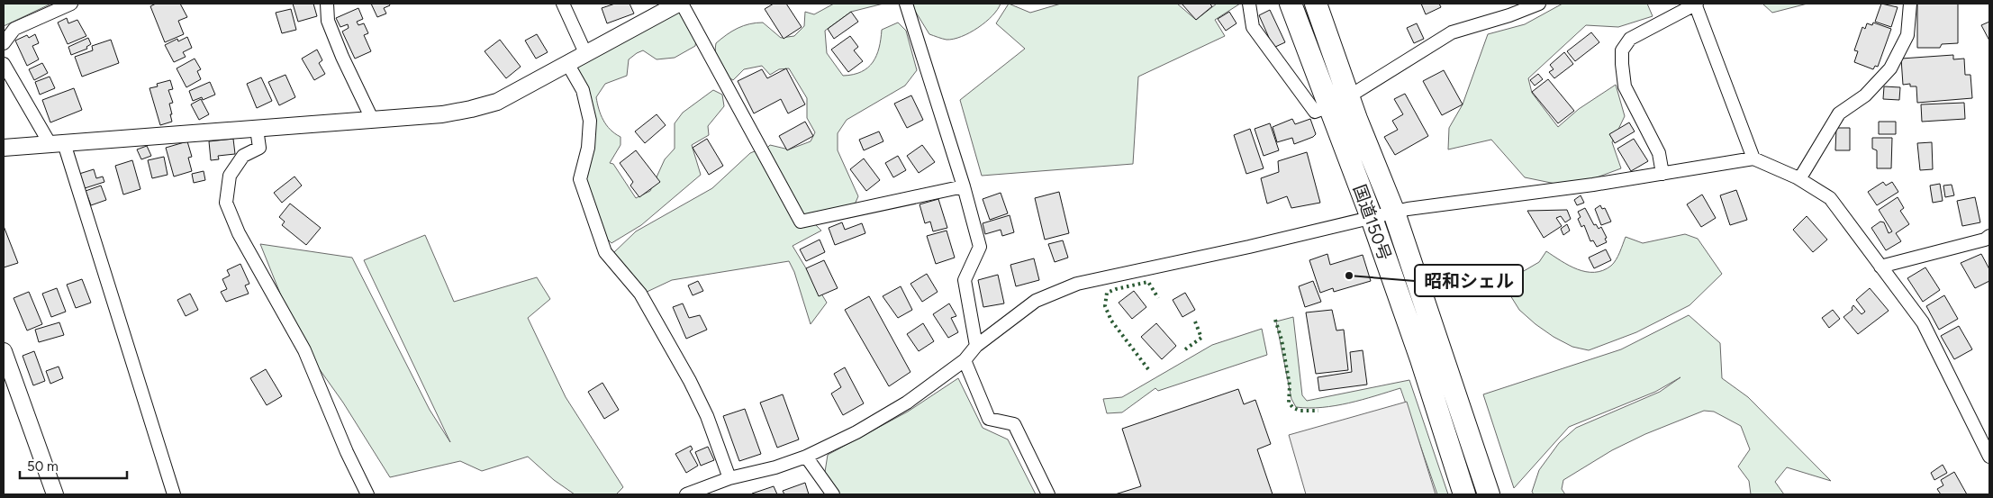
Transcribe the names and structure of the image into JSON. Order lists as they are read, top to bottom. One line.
{"streets":{"highway":["国道150号"]},"places":["昭和シェル"],"scale_bar":"50 m"}
